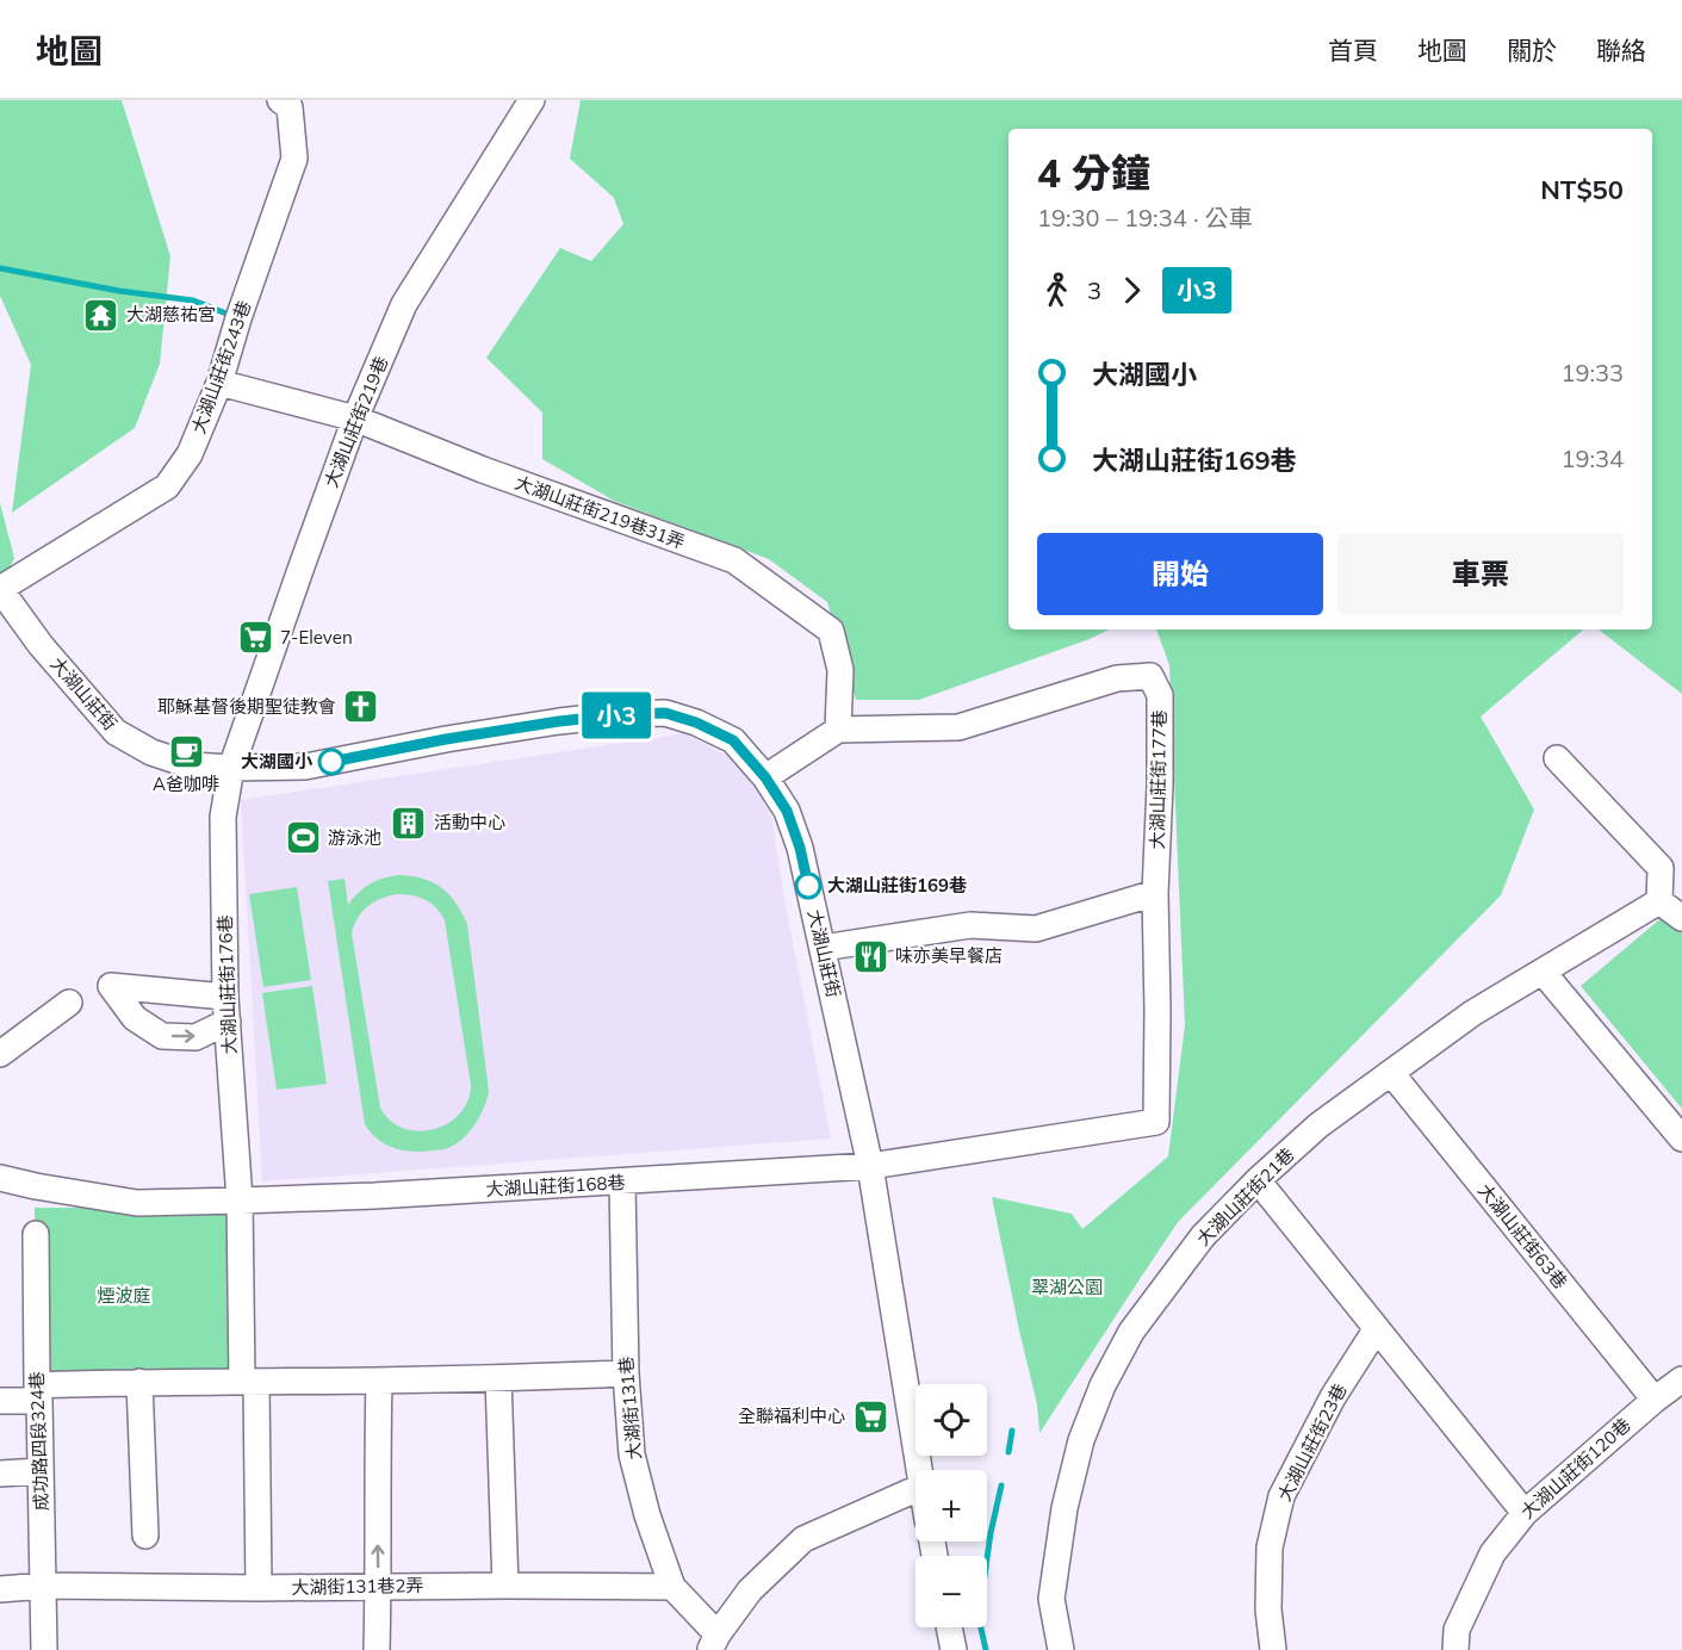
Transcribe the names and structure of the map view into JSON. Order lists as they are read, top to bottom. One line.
{"streets":{"street":["大湖山莊街243巷","大湖山莊街219巷","大湖山莊街219巷31弄","大湖山莊街","大湖山莊街177巷","大湖山莊街176巷","大湖山莊街168巷","大湖山莊街21巷","大湖山莊街63巷","大湖街131巷","成功路四段324巷","大湖山莊街23巷","大湖山莊街120巷","大湖街131巷2弄"]},"crossings":[["大湖山莊街243巷","大湖山莊街219巷31弄"],["大湖山莊街243巷","大湖山莊街"],["大湖山莊街219巷","大湖山莊街219巷31弄"],["大湖山莊街219巷","大湖山莊街"],["大湖山莊街219巷","大湖山莊街176巷"],["大湖山莊街219巷31弄","大湖山莊街177巷"],["大湖山莊街","大湖山莊街176巷"],["大湖山莊街","大湖山莊街168巷"],["大湖山莊街177巷","大湖山莊街168巷"],["大湖山莊街176巷","大湖山莊街168巷"],["大湖山莊街176巷","大湖街131巷2弄"],["大湖山莊街168巷","大湖街131巷"],["大湖山莊街21巷","大湖山莊街63巷"],["大湖山莊街63巷","大湖山莊街120巷"],["大湖街131巷","大湖街131巷2弄"],["成功路四段324巷","大湖街131巷2弄"]],"parks":["翠湖公園","煙波庭"],"places":{"temple":["大湖慈祐宮"],"supermarket":["7-Eleven","全聯福利中心"],"church":["耶穌基督後期聖徒教會"],"cafe":["A爸咖啡"],"other":["大湖國小","大湖山莊街169巷"],"building":["活動中心"],"sports":["游泳池"],"restaurant":["味亦美早餐店"]},"lines":["bus line 小3"],"page":{"header":"地圖","nav":["首頁","地圖","關於","聯絡"],"on_map":"小3","heading":["4 分鐘","19:30 – 19:34 · 公車","NT$50"],"legs":["3","小3"],"list":[{"name":"大湖國小","value":"19:33"},{"name":"大湖山莊街169巷","value":"19:34"}],"buttons":["開始","車票"],"map_buttons":["+","−"]}}
